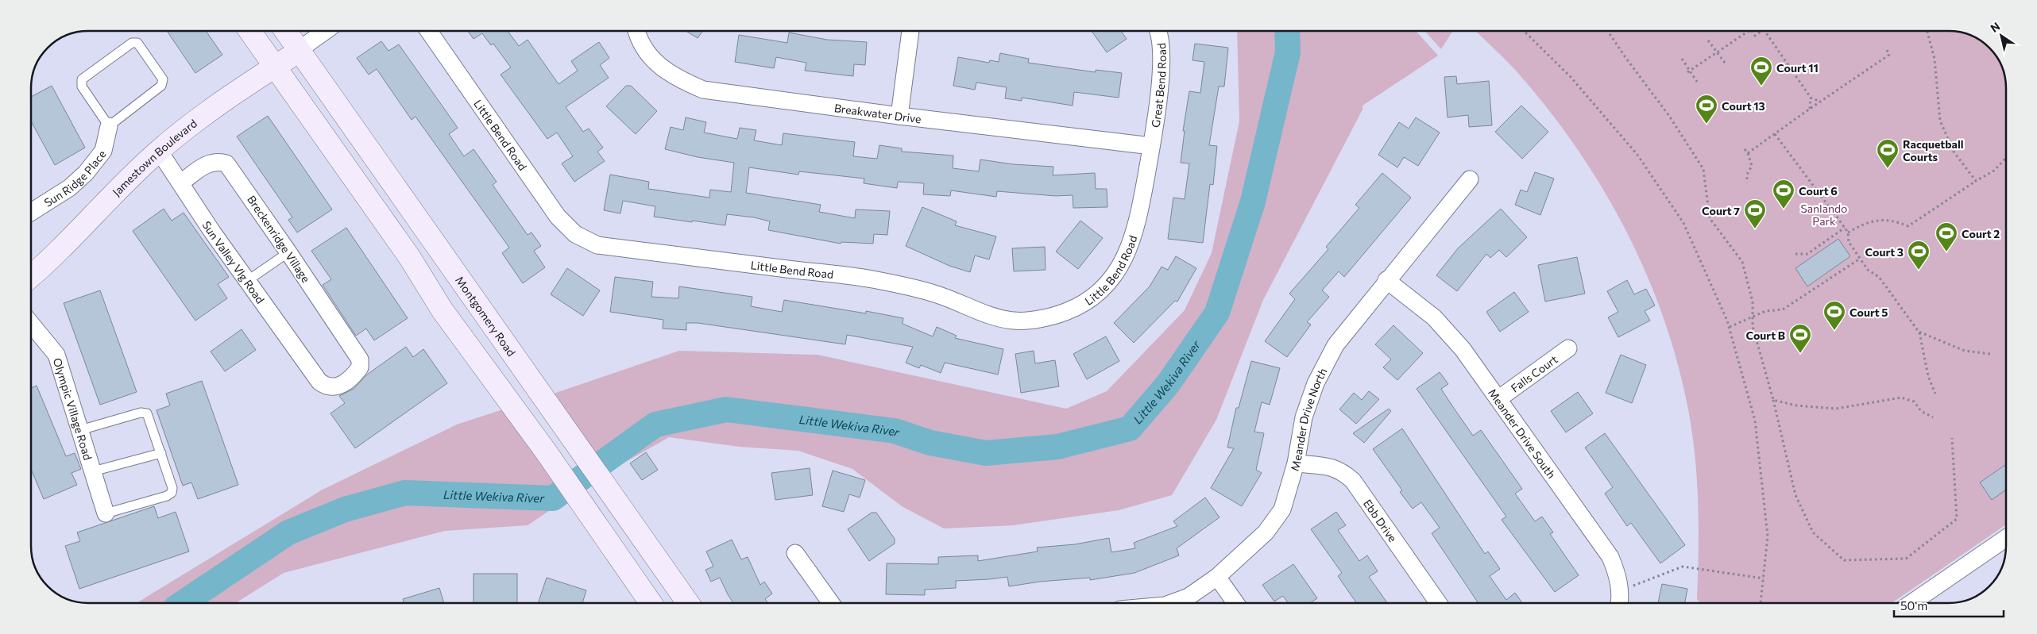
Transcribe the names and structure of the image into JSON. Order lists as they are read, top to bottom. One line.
{"streets":{"main road":["Jamestown Boulevard","Montgomery Road"],"street":["Great Bend Road","Breakwater Drive","Little Bend Road","Sun Ridge Place","Breckenridge Village","Sun Valley Vlg Road","Falls Court","Olympic Village Road","Meander Drive North","Meander Drive South","Ebb Drive"]},"crossings":[["Great Bend Road","Breakwater Drive"],["Great Bend Road","Little Bend Road"],["Breakwater Drive","Little Bend Road"],["Jamestown Boulevard","Sun Valley Vlg Road"],["Jamestown Boulevard","Montgomery Road"],["Breckenridge Village","Sun Valley Vlg Road"],["Falls Court","Meander Drive South"],["Meander Drive North","Meander Drive South"],["Meander Drive North","Ebb Drive"]],"water":["Little Wekiva River"],"parks":["Sanlando Park"],"places":{"sports":["Court 11","Court 13","Racquetball Courts","Court 6","Court 7","Court 2","Court 3","Court 5","Court B"]},"scale_bar":"50 m","north":"top left"}
